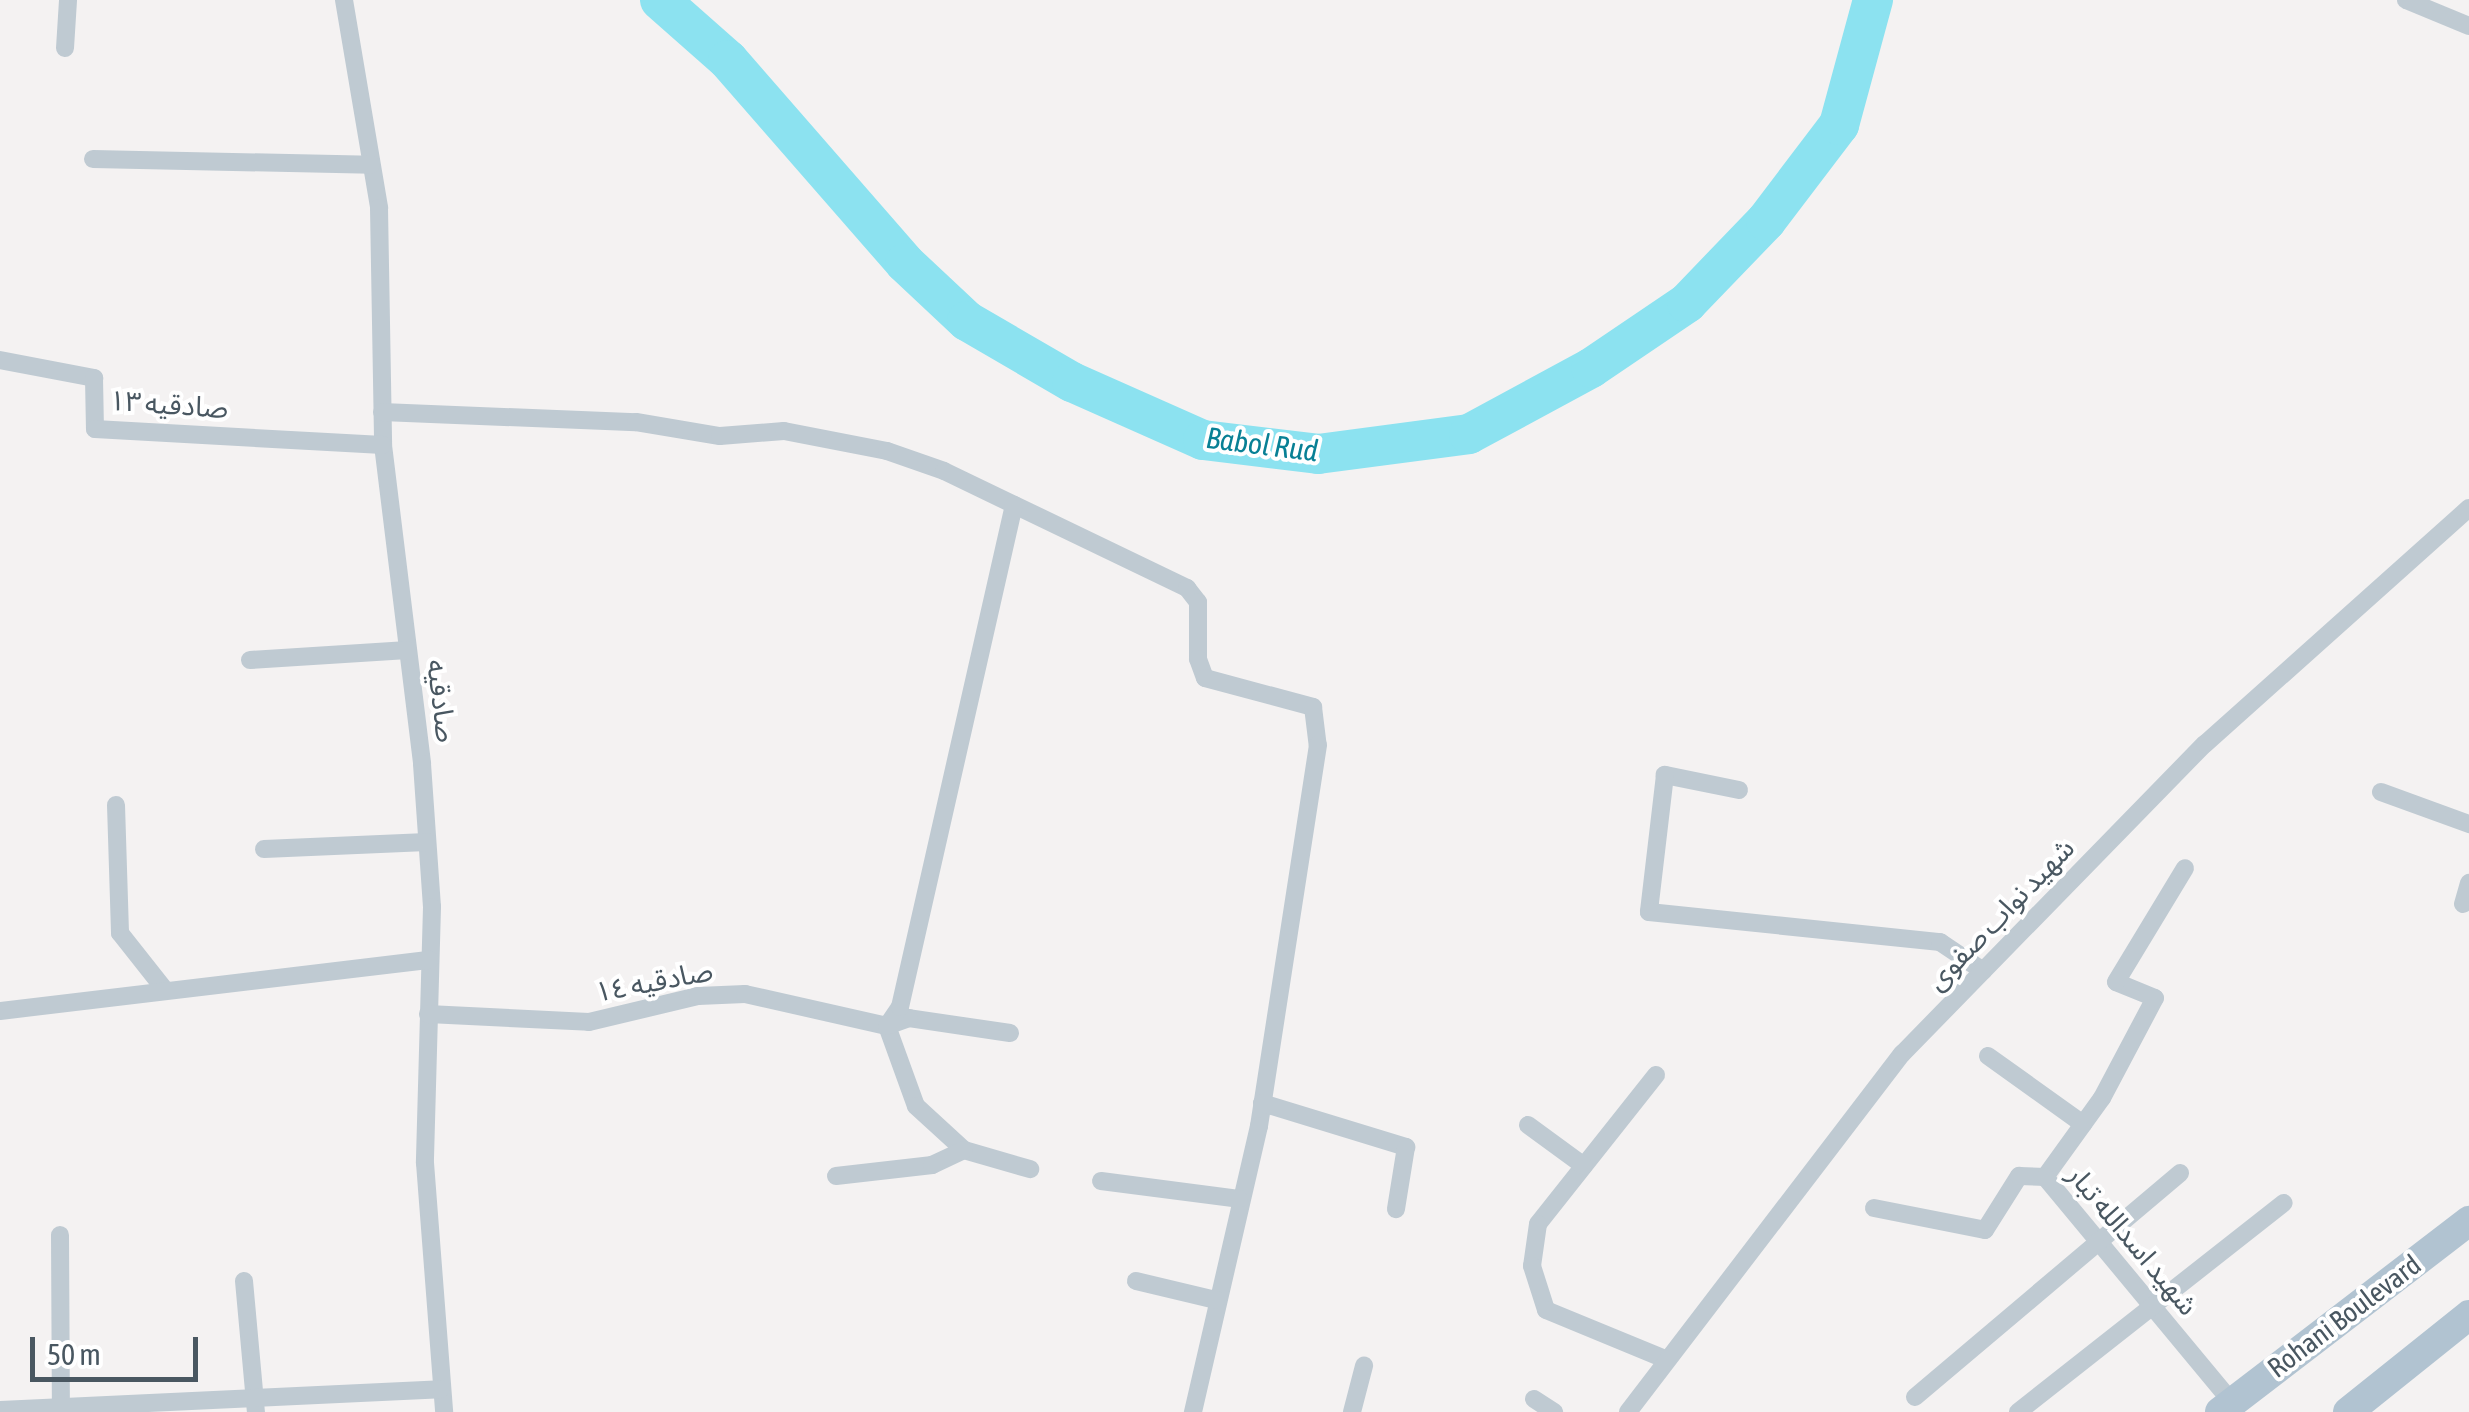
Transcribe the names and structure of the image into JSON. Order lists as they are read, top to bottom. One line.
{"streets":{"main road":["Rohani Boulevard"],"street":["صادقیه ۱۳","صادقیه","شهید نواب صفوی","صادقيه ١٤","شهید اسدالله تبار"]},"crossings":[["صادقیه ۱۳","صادقیه"],["صادقیه","صادقيه ١٤"],["شهید اسدالله تبار","Rohani Boulevard"]],"water":["Babol Rud"],"scale_bar":"50 m"}
